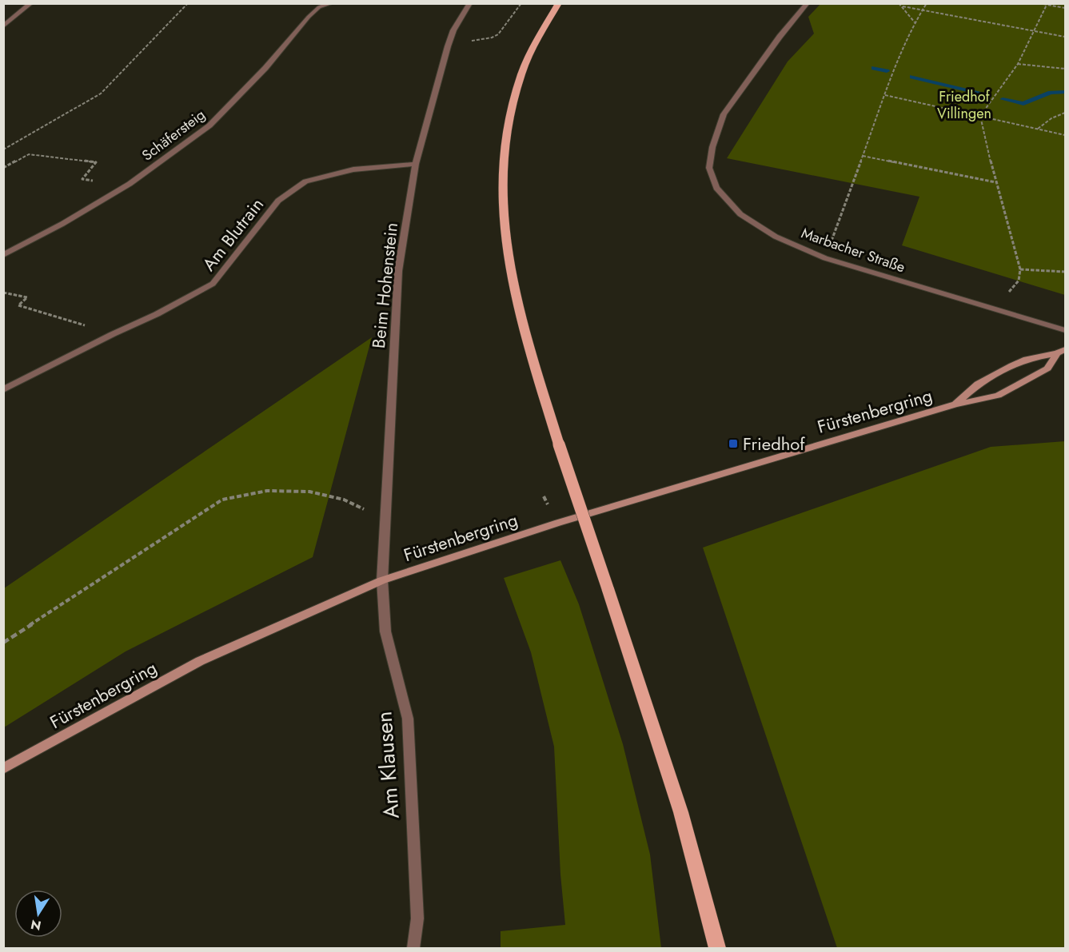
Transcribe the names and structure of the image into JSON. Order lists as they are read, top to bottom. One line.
{"streets":{"street":["Schäfersteig","Am Blutrain","Marbacher Straße","Beim Hohenstein","Fürstenbergring","Am Klausen"]},"crossings":[["Am Blutrain","Beim Hohenstein"],["Beim Hohenstein","Fürstenbergring"],["Beim Hohenstein","Am Klausen"],["Fürstenbergring","Am Klausen"]],"parks":["Friedhof Villingen"],"places":{"transit":["Friedhof"]},"north":"bottom"}
